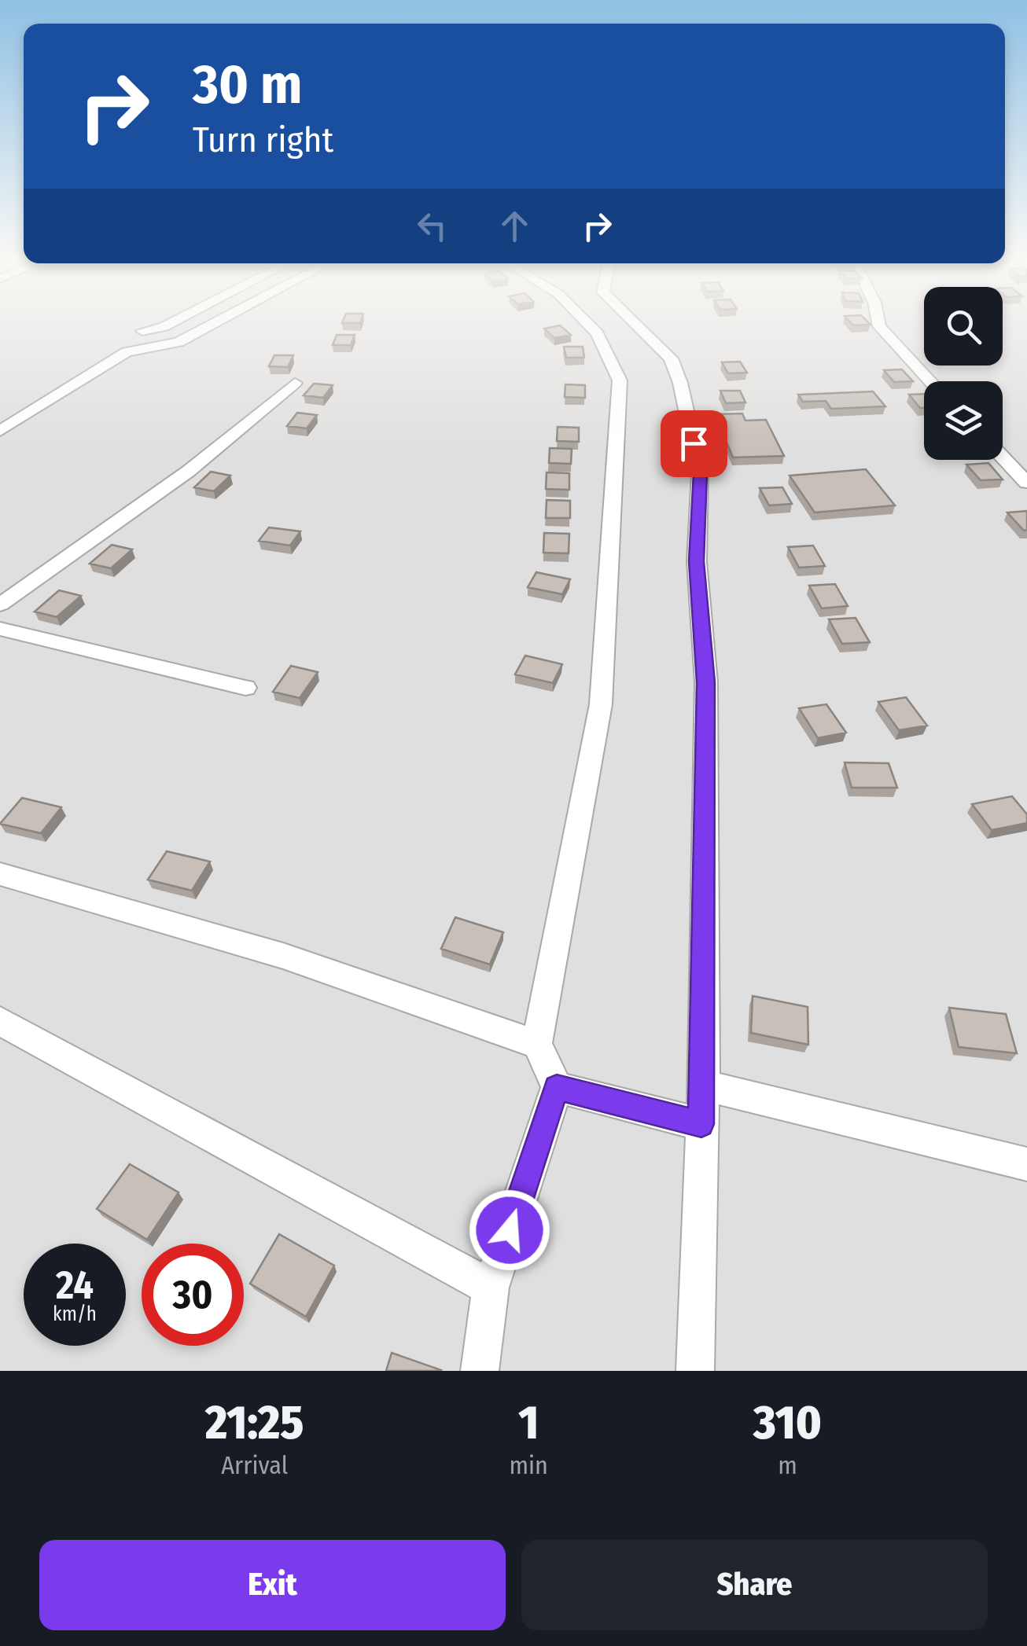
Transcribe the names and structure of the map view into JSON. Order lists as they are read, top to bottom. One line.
{"page":{"turn":["30 m","Turn right"],"speed":"24 km/h","limit":"30","eta":["21:25","Arrival","1","min","310","m"],"buttons":["Exit","Share"]}}
